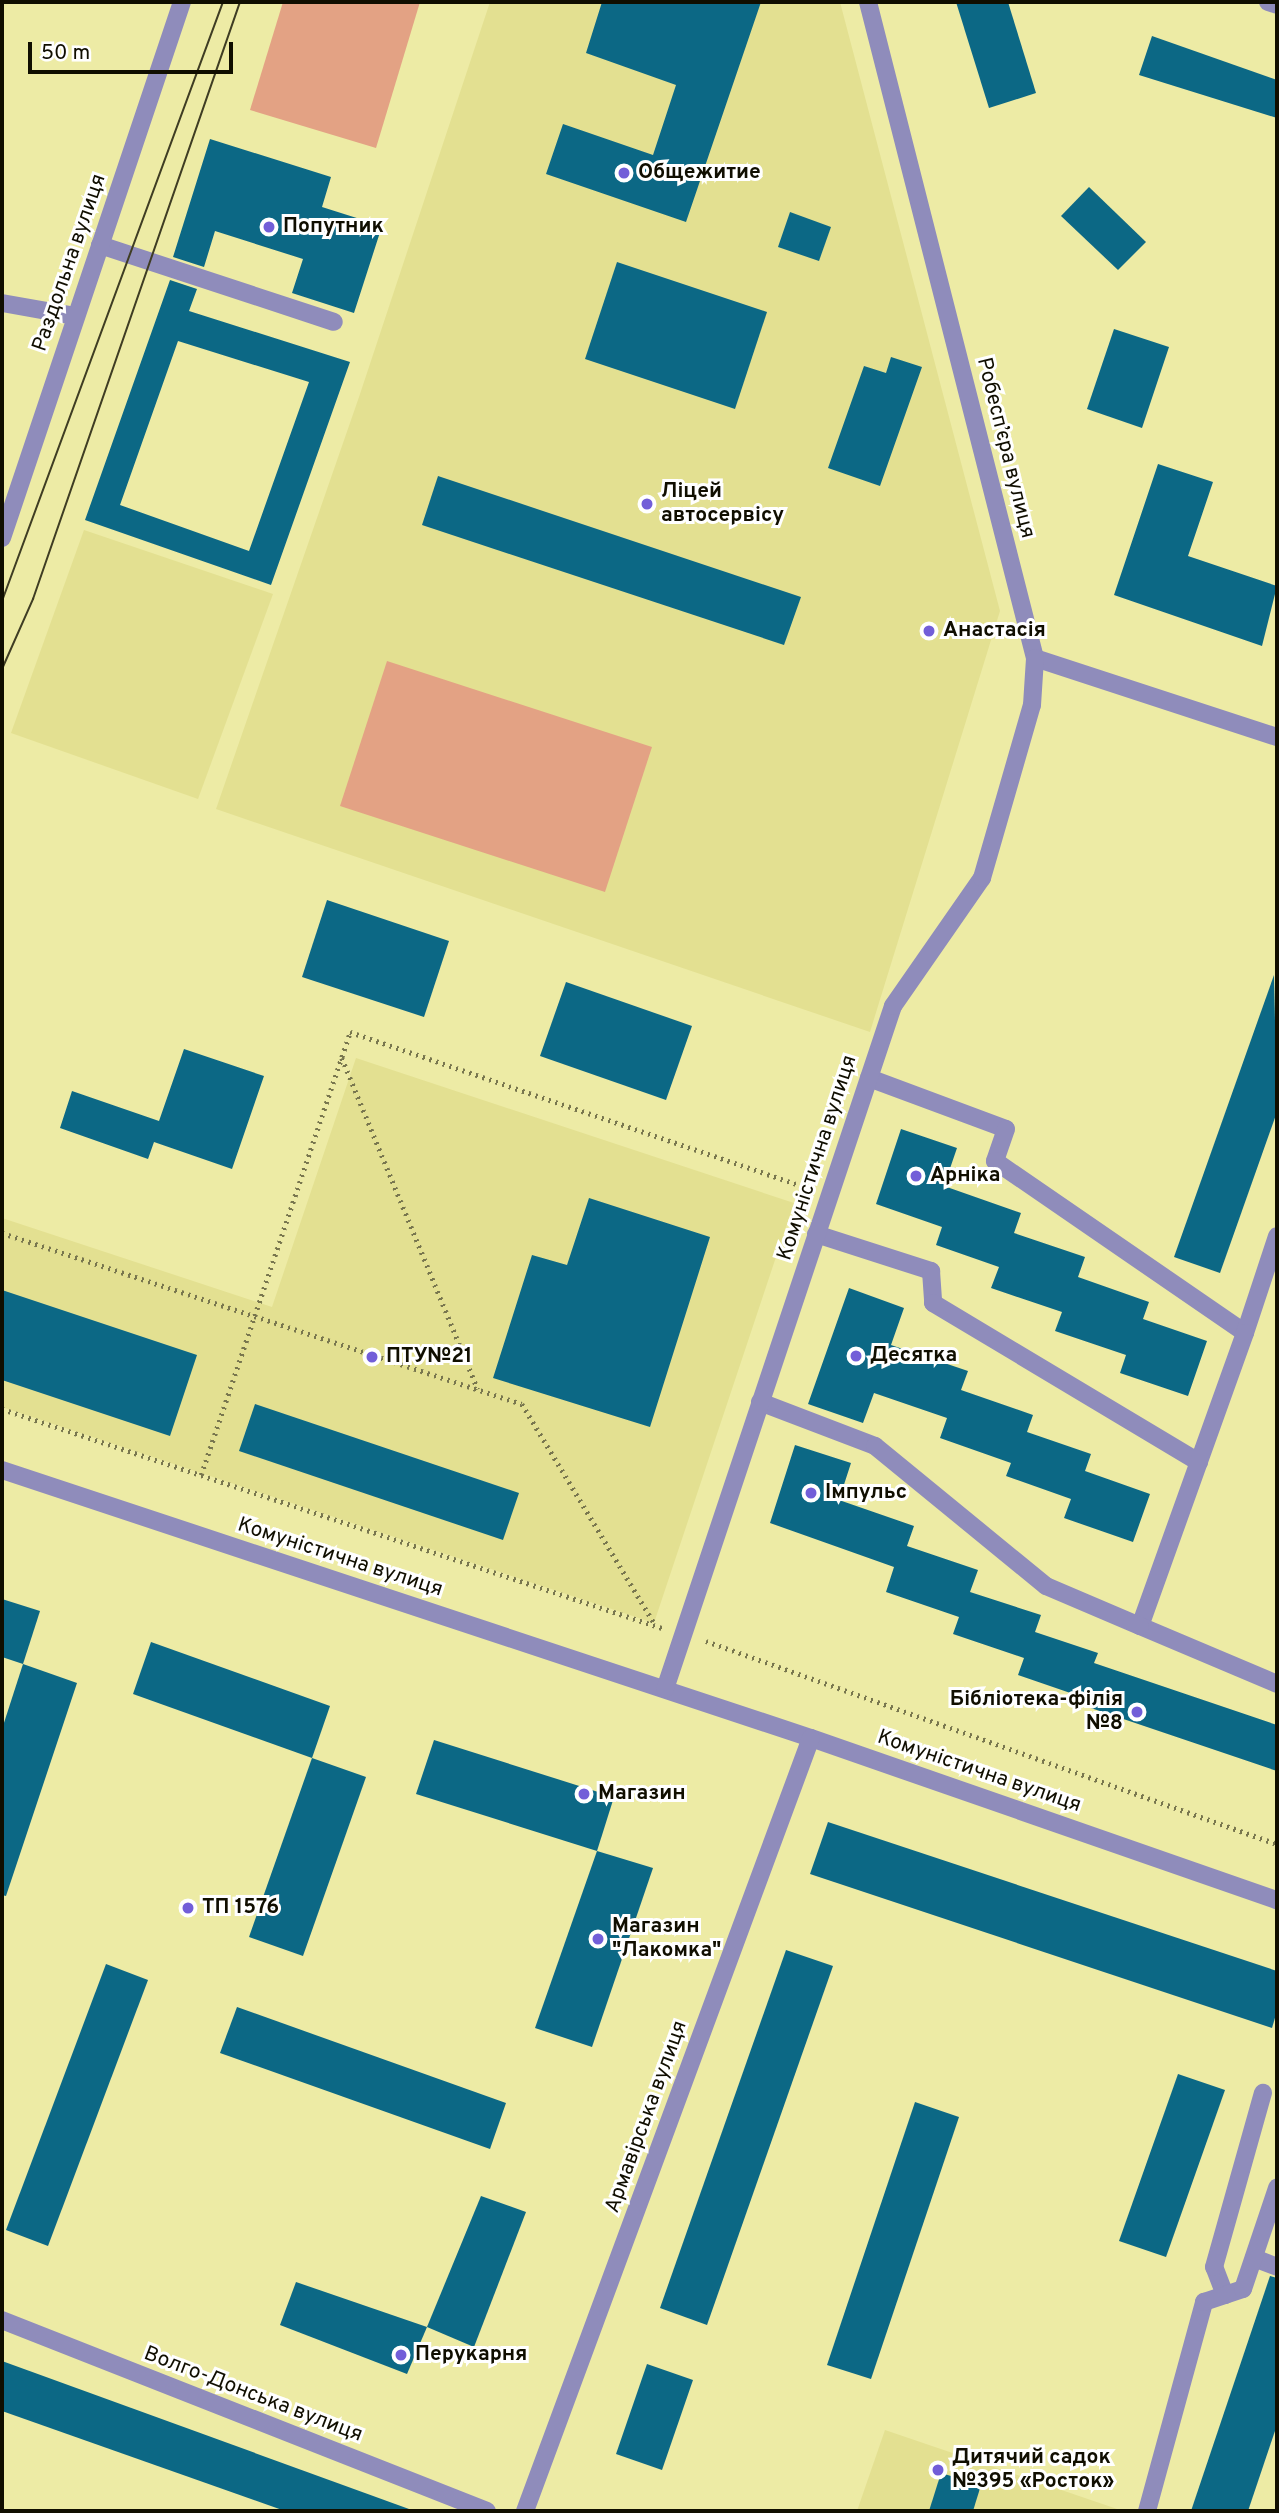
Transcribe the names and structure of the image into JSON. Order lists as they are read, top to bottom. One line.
{"streets":{"street":["Раздольна вулиця","Робесп’єра вулиця","Комуністична вулиця","Армавірська вулиця","Волго-Донська вулиця"]},"crossings":[["Робесп’єра вулиця","Комуністична вулиця"],["Комуністична вулиця","Армавірська вулиця"]],"places":["Общежитие","Попутник","Ліцей автосервісу","Анастасія","Арніка","Десятка","ПТУ№21","Імпульс","Бібліотека-філія №8","Магазин","ТП 1576","Магазин \"Лакомка\"","Перукарня","Дитячий садок №395 «Росток»"],"scale_bar":"50 m"}
